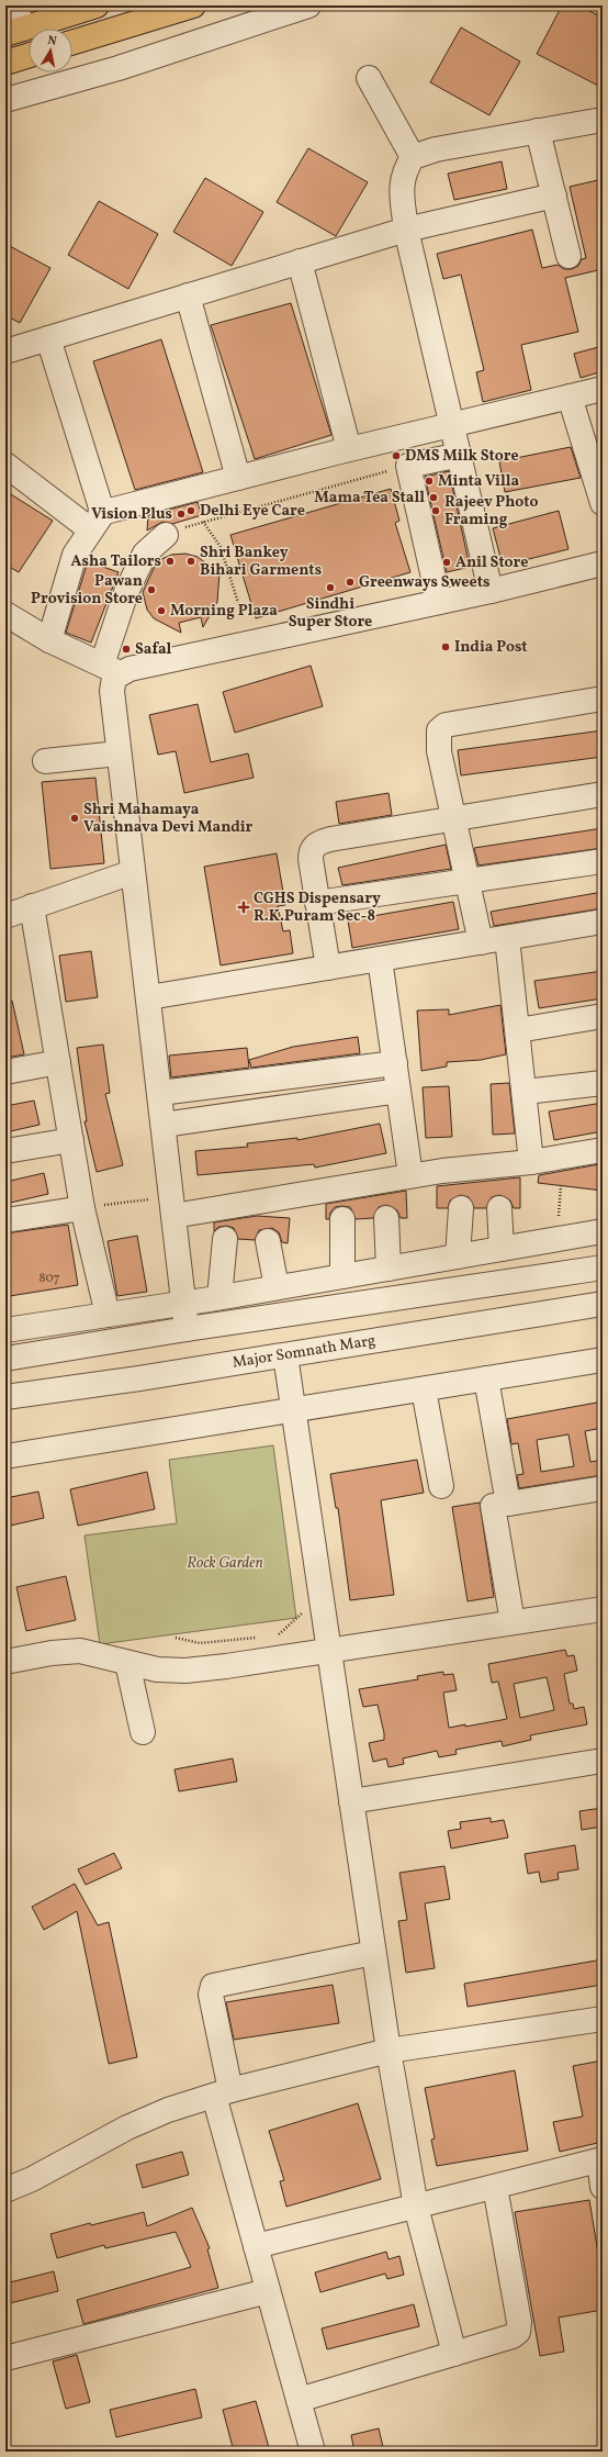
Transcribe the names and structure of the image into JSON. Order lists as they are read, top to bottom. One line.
{"streets":{"street":["Major Somnath Marg"]},"parks":["Rock Garden"],"places":{"other":["DMS Milk Store","Minta Villa","Mama Tea Stall","Delhi Eye Care","Rajeev Photo Framing","Vision Plus","Asha Tailors","Shri Bankey Bihari Garments","Anil Store","Greenways Sweets","Sindhi Super Store","Pawan Provision Store","Morning Plaza","India Post","Safal","Shri Mahamaya Vaishnava Devi Mandir"],"health":["CGHS Dispensary R.K.Puram Sec-8"]},"house_numbers":["807"],"north":"top"}
